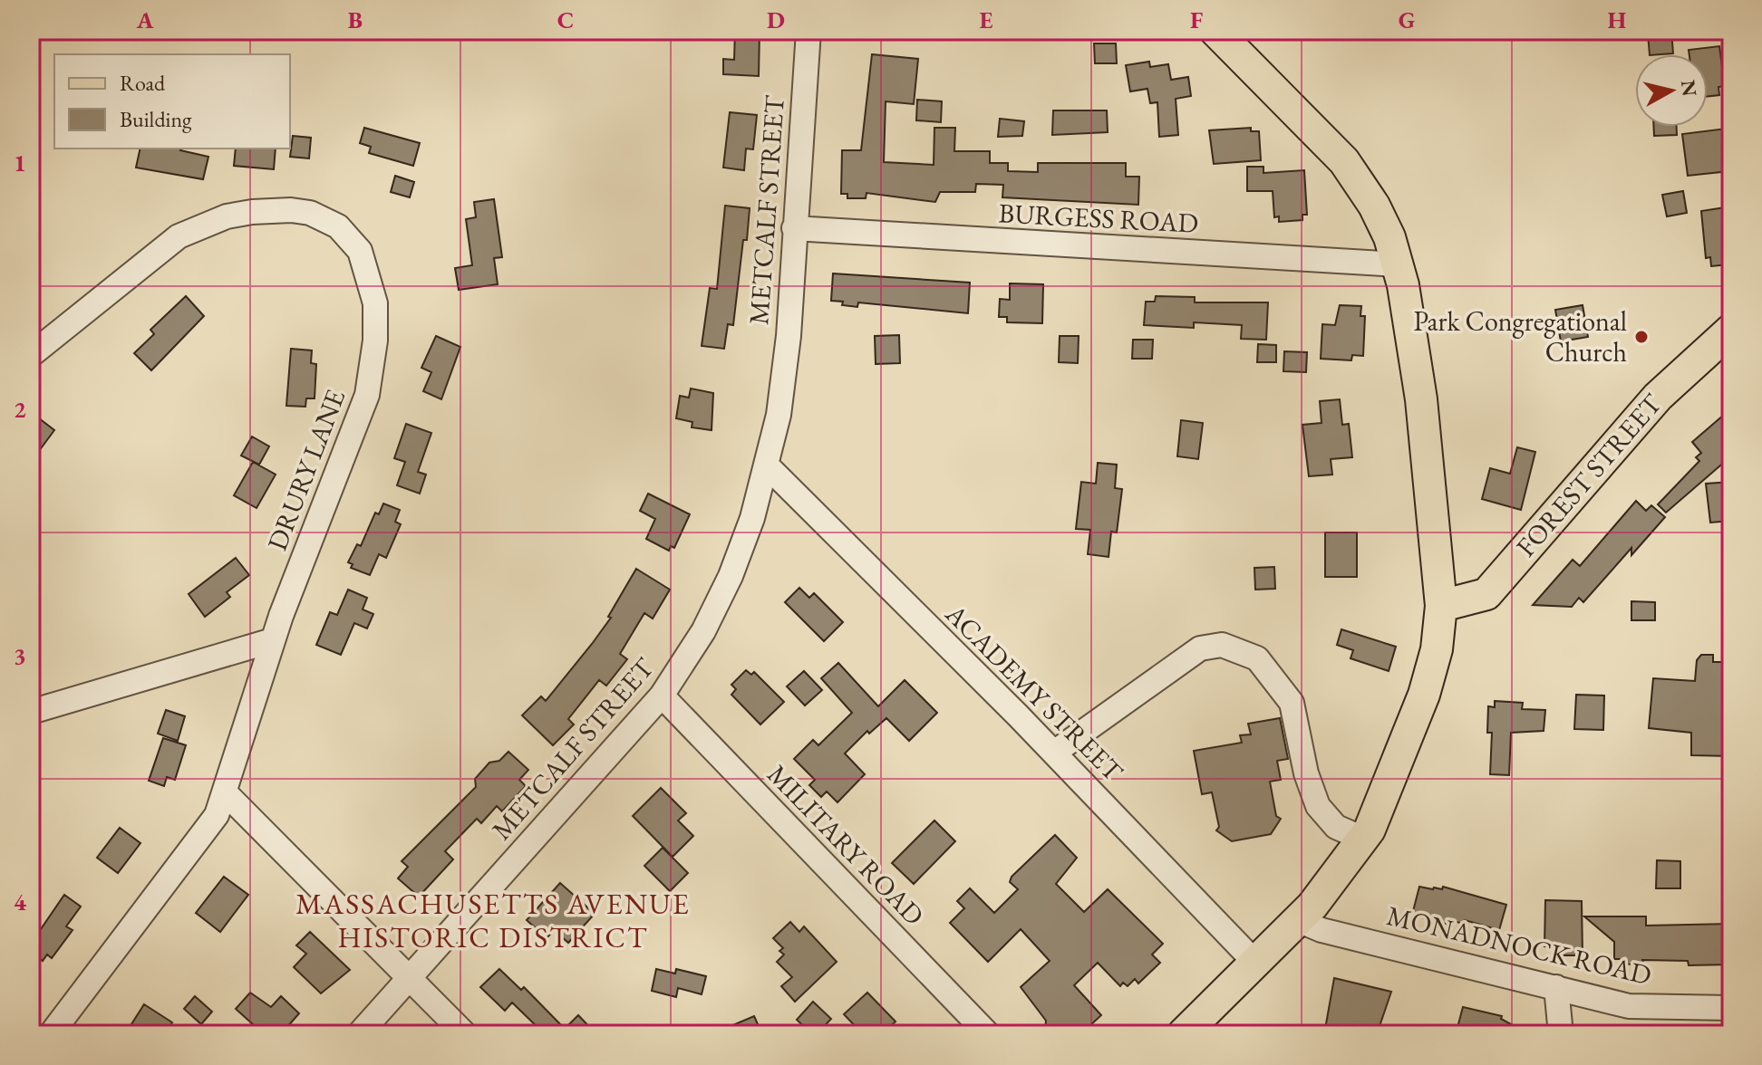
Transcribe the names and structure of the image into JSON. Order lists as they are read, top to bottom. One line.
{"streets":{"main road":["FOREST STREET"],"street":["METCALF STREET","BURGESS ROAD","DRURY LANE","ACADEMY STREET","MILITARY ROAD","MONADNOCK ROAD"]},"crossings":[["METCALF STREET","BURGESS ROAD"],["METCALF STREET","ACADEMY STREET"],["METCALF STREET","MILITARY ROAD"]],"districts":["MASSACHUSETTS AVENUE HISTORIC DISTRICT"],"places":["Park Congregational Church"],"legend":["Road","Building"],"north":"right","grid":{"columns":["A","B","C","D","E","F","G","H"],"rows":["1","2","3","4"]}}
